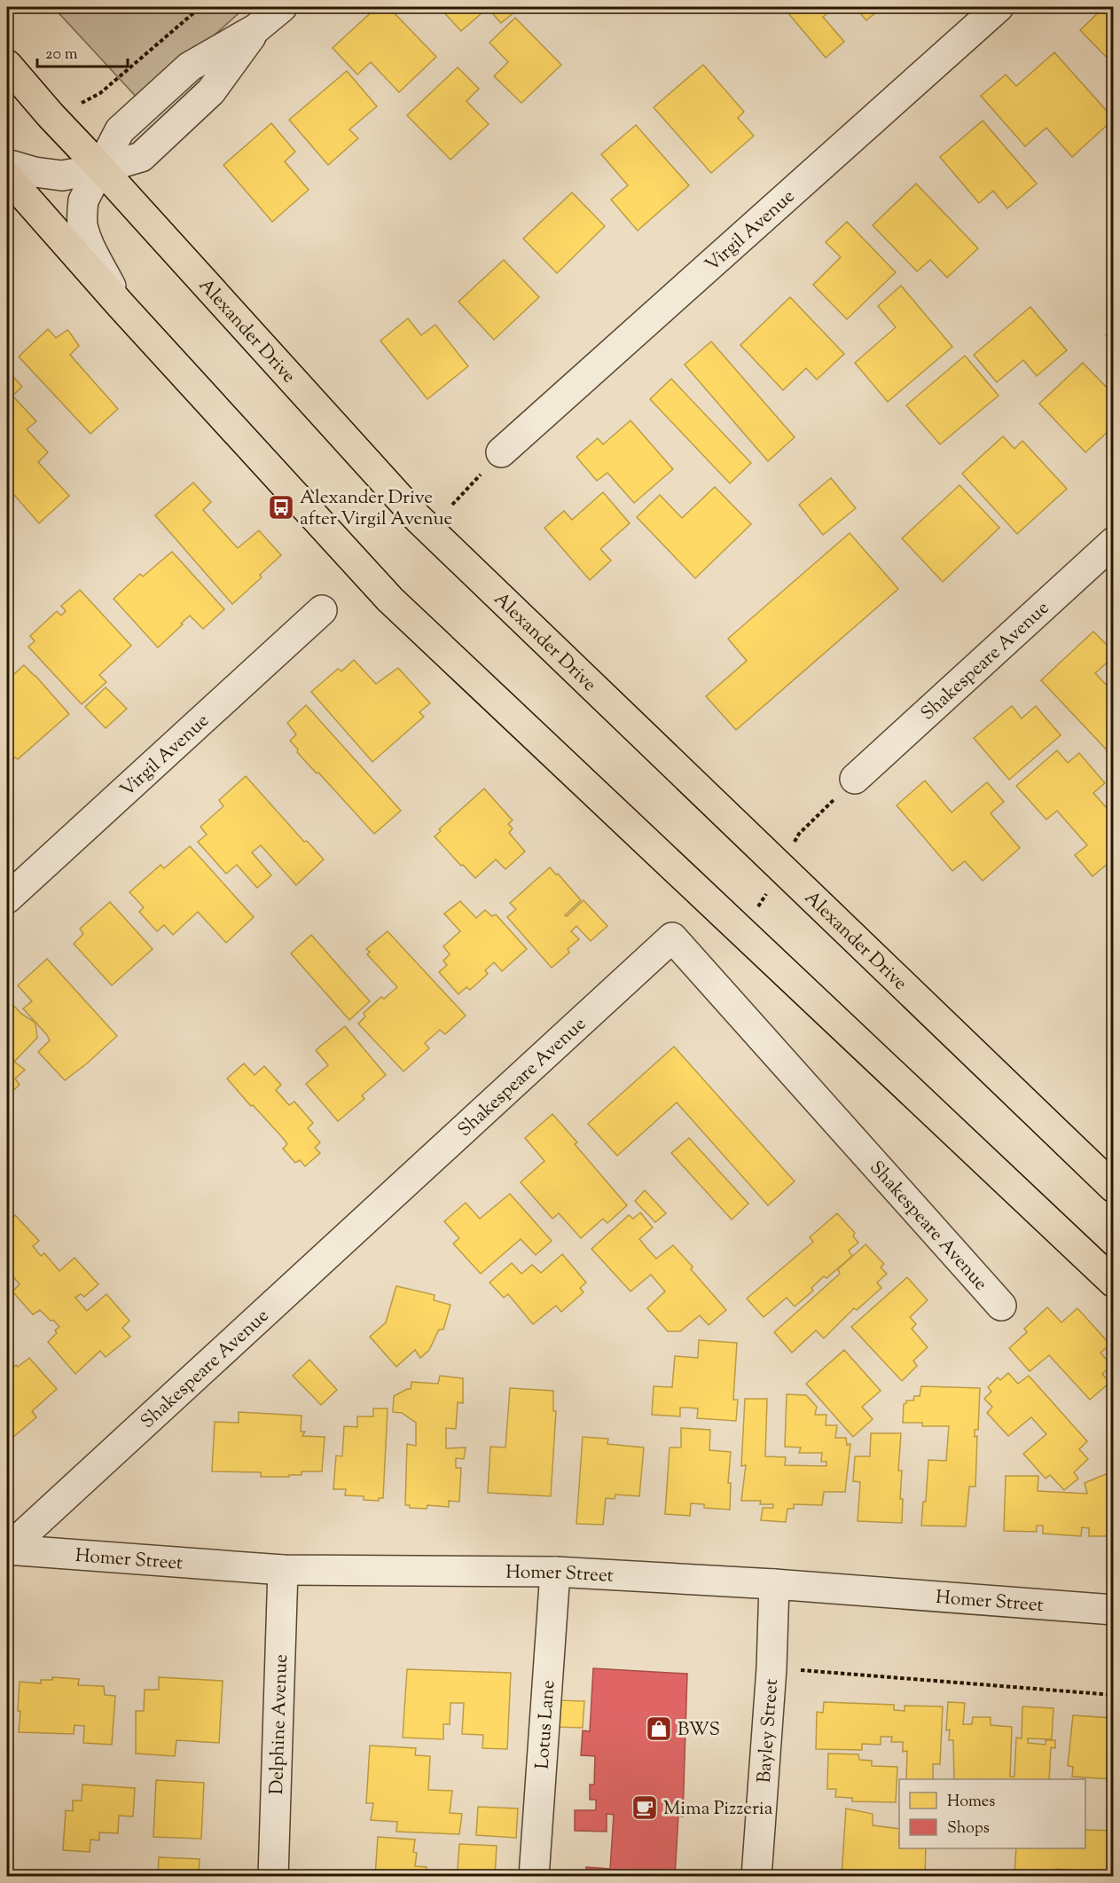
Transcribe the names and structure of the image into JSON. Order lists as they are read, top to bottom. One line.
{"streets":{"main road":["Alexander Drive"],"street":["Virgil Avenue","Shakespeare Avenue","Homer Street","Delphine Avenue","Lotus Lane","Bayley Street"]},"crossings":[["Shakespeare Avenue","Homer Street"],["Homer Street","Delphine Avenue"],["Homer Street","Lotus Lane"],["Homer Street","Bayley Street"]],"places":{"bus stop":["Alexander Drive after Virgil Avenue"],"shop":["BWS"],"cafe":["Mima Pizzeria"]},"legend":["Homes","Shops"],"scale_bar":"20 m"}
